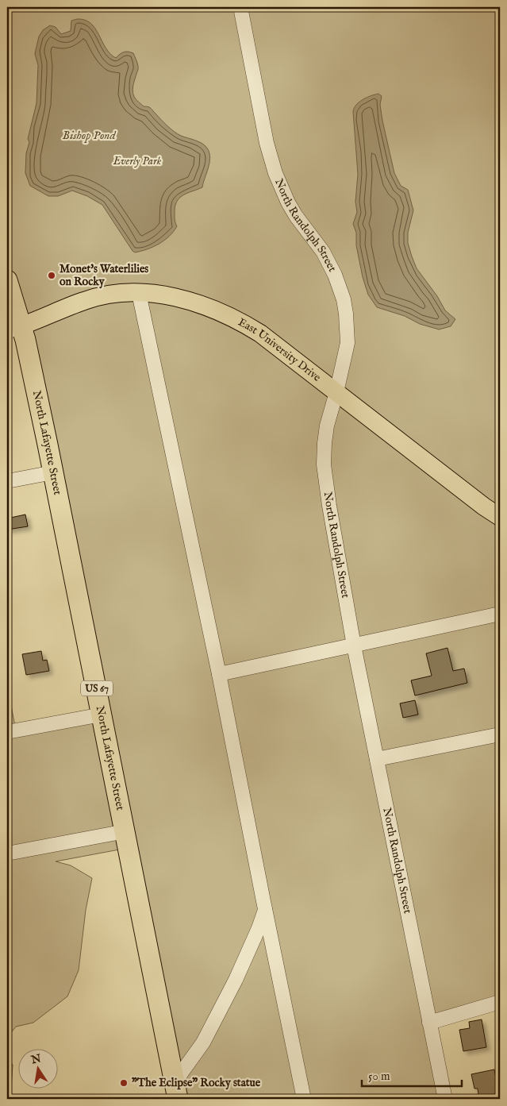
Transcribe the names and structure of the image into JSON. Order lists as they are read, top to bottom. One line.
{"streets":{"highway":["North Lafayette Street","US 67"],"main road":["East University Drive"],"street":["North Randolph Street"]},"crossings":[["North Randolph Street","East University Drive"],["East University Drive","North Lafayette Street"]],"water":["Bishop Pond"],"parks":["Everly Park"],"places":["Monet's Waterlilies on Rocky","\"The Eclipse\" Rocky statue"],"scale_bar":"50 m","north":"top"}
